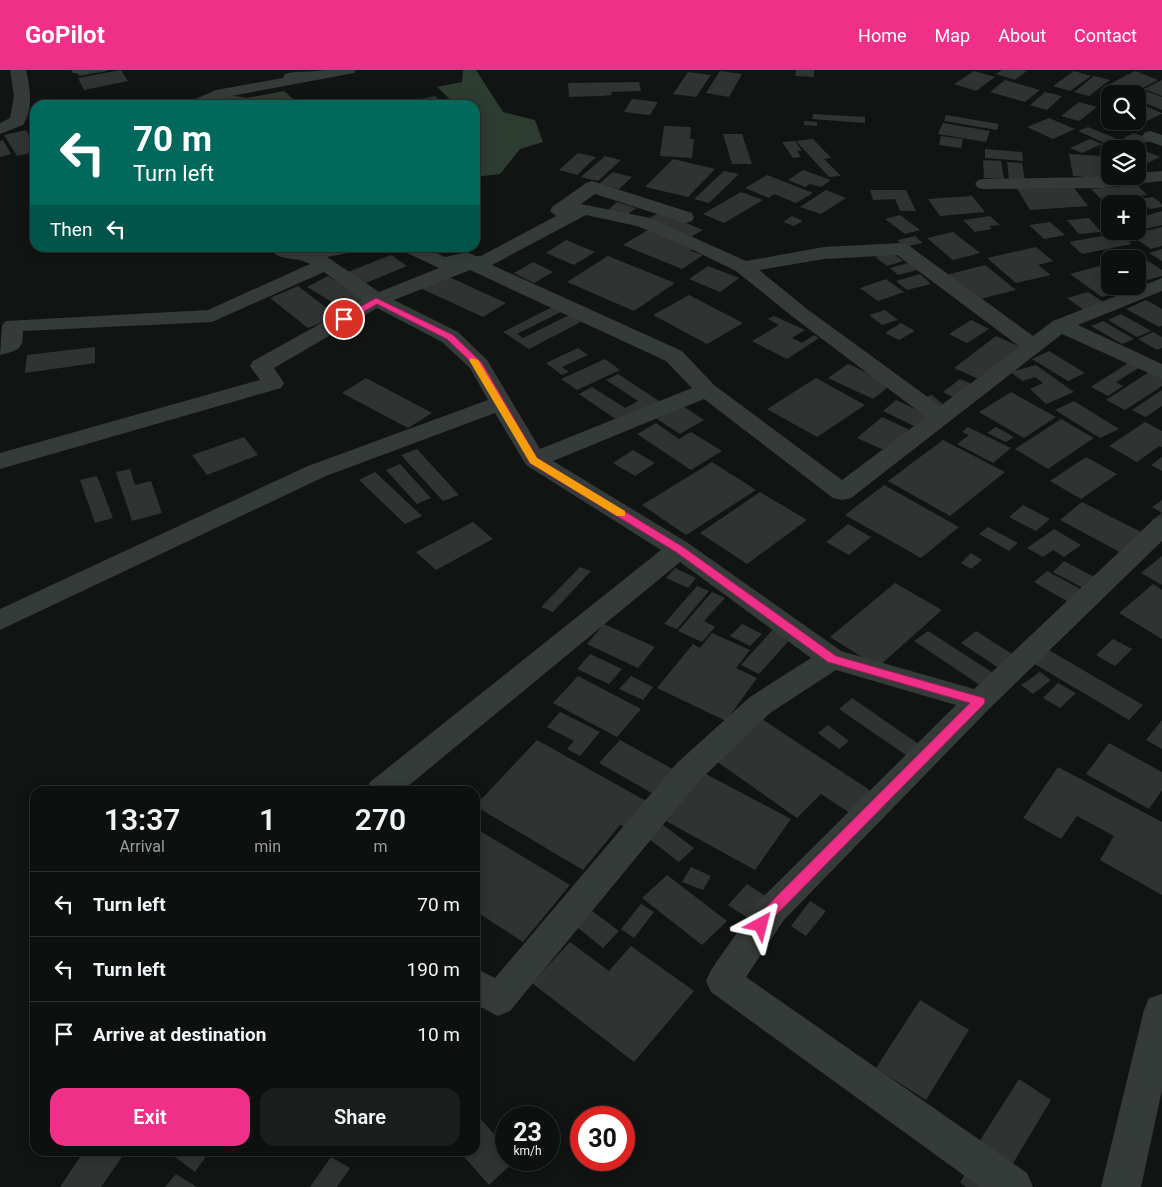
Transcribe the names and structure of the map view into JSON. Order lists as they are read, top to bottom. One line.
{"page":{"header":"GoPilot","nav":["Home","Map","About","Contact"],"map_buttons":["+","−"],"turn":["70 m","Turn left"],"then":"Then","eta":["13:37","Arrival","1","min","270","m"],"list":[{"name":"Turn left","value":"70 m"},{"name":"Turn left","value":"190 m"},{"name":"Arrive at destination","value":"10 m"}],"buttons":["Exit","Share"],"speed":"23 km/h","limit":"30"}}
